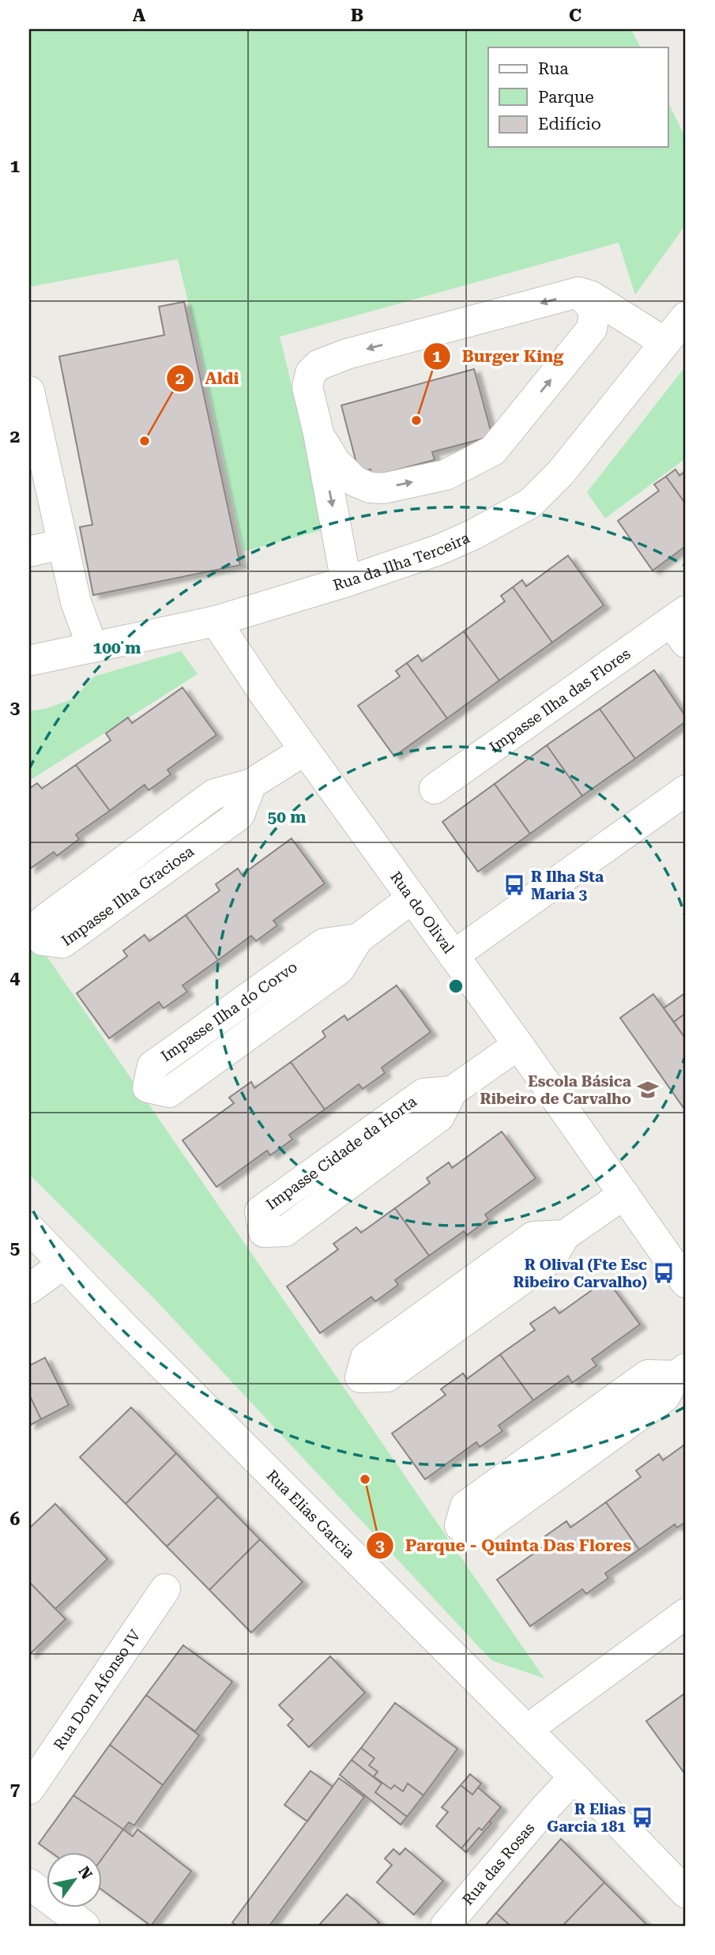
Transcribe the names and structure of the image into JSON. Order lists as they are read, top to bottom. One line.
{"streets":{"street":["Rua da Ilha Terceira","Impasse Ilha das Flores","Impasse Ilha Graciosa","Rua do Olival","Impasse Ilha do Corvo","Impasse Cidade da Horta","Rua Elias Garcia","Rua Dom Afonso IV","Rua das Rosas"]},"crossings":[["Rua da Ilha Terceira","Rua do Olival"],["Impasse Ilha Graciosa","Rua do Olival"],["Rua do Olival","Impasse Ilha do Corvo"],["Rua do Olival","Impasse Cidade da Horta"],["Rua Elias Garcia","Rua das Rosas"]],"places":{"other":["Burger King","Aldi","Parque - Quinta Das Flores"],"bus stop":["R Ilha Sta Maria 3","R Olival (Fte Esc Ribeiro Carvalho)","R Elias Garcia 181"],"school or university":["Escola Básica Ribeiro de Carvalho"]},"legend":["Rua","Parque","Edifício"],"north":"top right","grid":{"columns":["A","B","C"],"rows":["1","2","3","4","5","6","7"]},"rings":["100 m","50 m"]}
